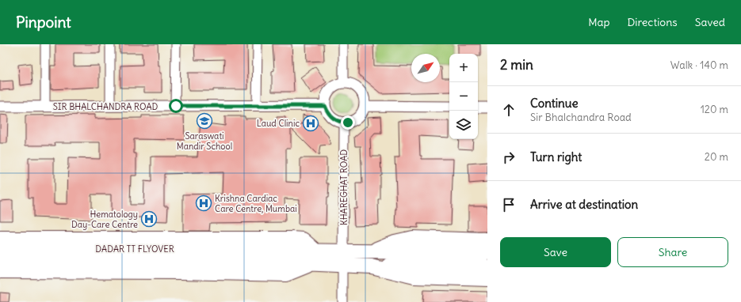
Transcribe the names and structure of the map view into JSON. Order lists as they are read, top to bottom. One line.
{"streets":{"highway":["DADAR TT FLYOVER"],"street":["SIR BHALCHANDRA ROAD","KHAREGHAT ROAD"]},"crossings":[["SIR BHALCHANDRA ROAD","KHAREGHAT ROAD"]],"places":{"school or university":["Saraswati Mandir School"],"hospital":["Laud Clinic","Krishna Cardiac Care Centre, Mumbai","Hematology Day-Care Centre"]},"north":"top right","page":{"header":"Pinpoint","nav":["Map","Directions","Saved"],"heading":["2 min","Walk · 140 m"],"map_buttons":["+","−"],"list":[["Continue","Sir Bhalchandra Road","120 m"],["Turn right","20 m"],"Arrive at destination"],"buttons":["Save","Share"]}}
